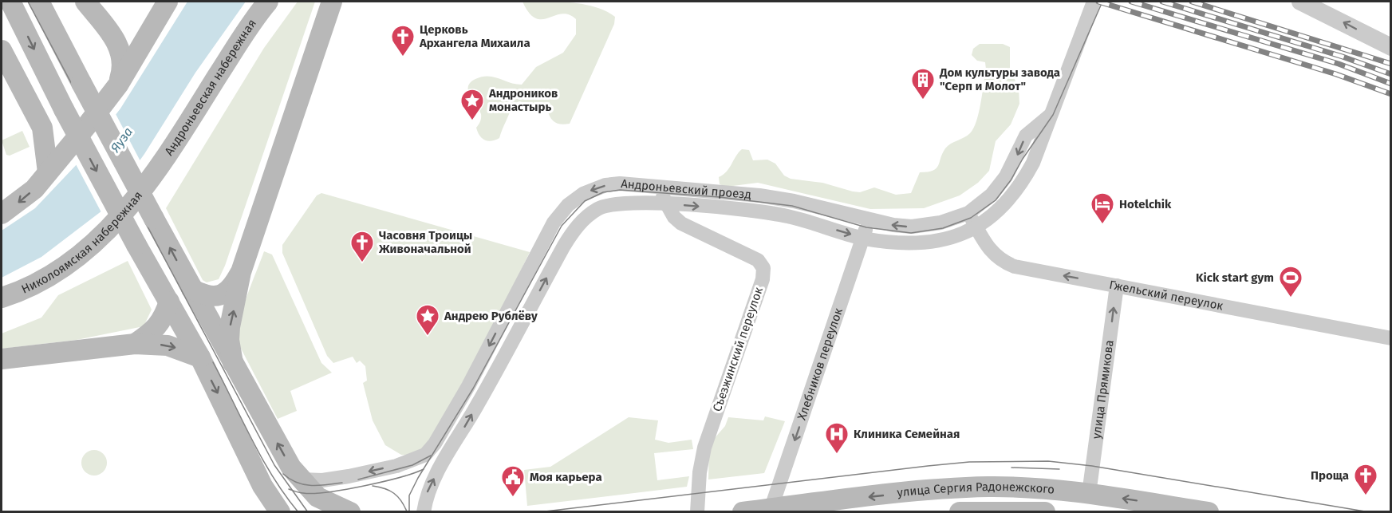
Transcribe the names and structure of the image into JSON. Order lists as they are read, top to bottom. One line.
{"streets":{"main road":["Андроньевская набережная","Николоямская набережная","улица Сергия Радонежского"],"street":["Андроньевский проезд","Гжельский переулок","Съезжинский переулок","Хлебников переулок","улица Прямикова"]},"crossings":[["Андроньевская набережная","Николоямская набережная"],["Андроньевский проезд","Гжельский переулок"],["Андроньевский проезд","Съезжинский переулок"],["Андроньевский проезд","Хлебников переулок"],["Гжельский переулок","улица Прямикова"],["Хлебников переулок","улица Сергия Радонежского"],["улица Прямикова","улица Сергия Радонежского"]],"one_way":["Гжельский переулок","Хлебников переулок","улица Прямикова","улица Сергия Радонежского"],"water":["Яуза"],"places":{"church":["Церковь Архангела Михаила","Часовня Троицы Живоначальной","Проща"],"building":["Дом культуры завода \"Серп и Молот\""],"place":["Андроников монастырь","Андрею Рублёву"],"hotel":["Hotelchik"],"sports":["Kick start gym"],"hospital":["Клиника Семейная"],"public building":["Моя карьера"]}}
